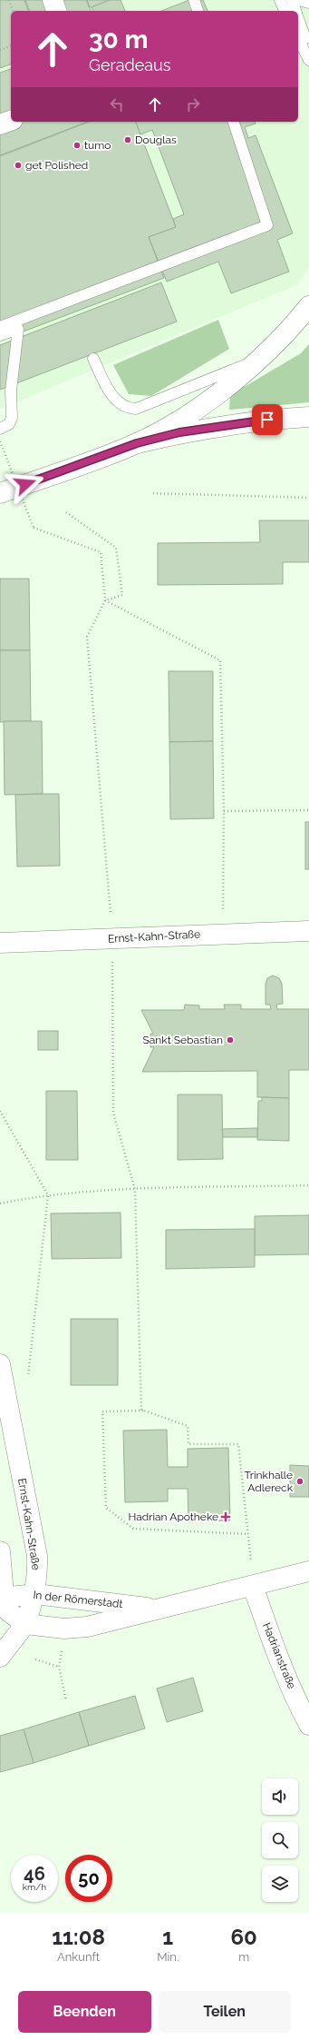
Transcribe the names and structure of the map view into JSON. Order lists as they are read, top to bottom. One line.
{"streets":{"main road":["Ernst-Kahn-Straße","In der Römerstadt","Hadrianstraße"]},"crossings":[["Ernst-Kahn-Straße","In der Römerstadt"],["In der Römerstadt","Hadrianstraße"]],"places":{"other":["Douglas","tumo","get Polished","Sankt Sebastian","Trinkhalle Adlereck"],"health":["Hadrian Apotheke"]},"page":{"turn":["30 m","Geradeaus"],"speed":"46 km/h","limit":"50","eta":["11:08","Ankunft","1","Min.","60","m"],"buttons":["Beenden","Teilen"]}}
